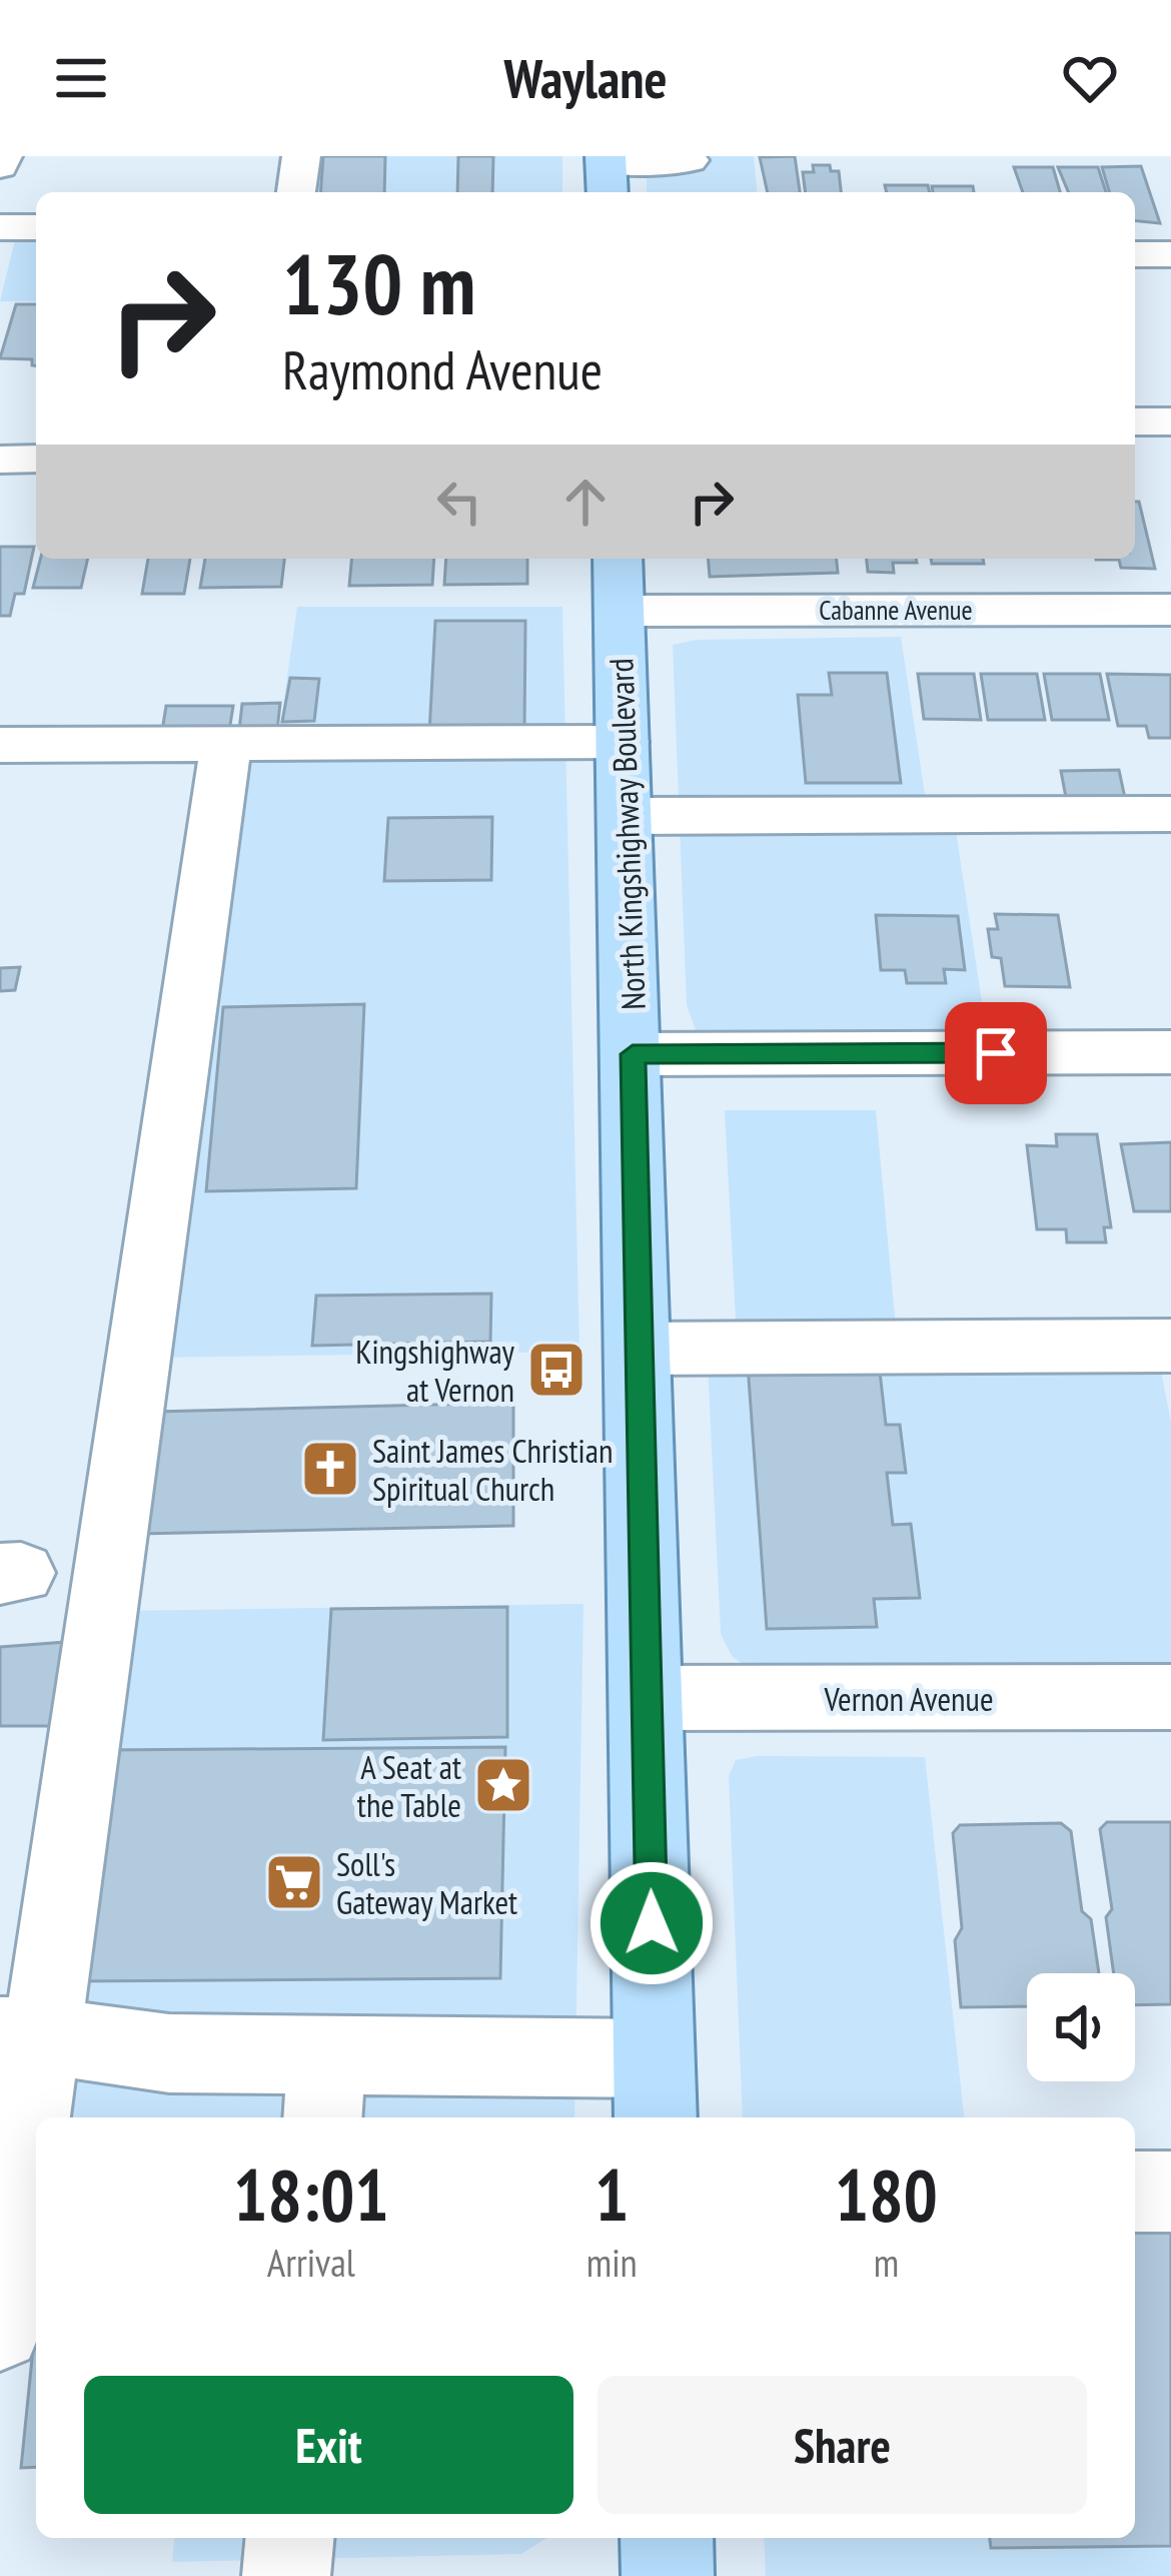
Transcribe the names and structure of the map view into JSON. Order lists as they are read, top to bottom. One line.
{"streets":{"main road":["North Kingshighway Boulevard"],"street":["Cabanne Avenue","Vernon Avenue"]},"crossings":[["Cabanne Avenue","North Kingshighway Boulevard"],["North Kingshighway Boulevard","Vernon Avenue"]],"places":{"bus stop":["Kingshighway at Vernon"],"church":["Saint James Christian Spiritual Church"],"place":["A Seat at the Table"],"supermarket":["Soll's Gateway Market"]},"page":{"header":"Waylane","turn":["130 m","Raymond Avenue"],"eta":["18:01","Arrival","1","min","180","m"],"buttons":["Exit","Share"]}}
